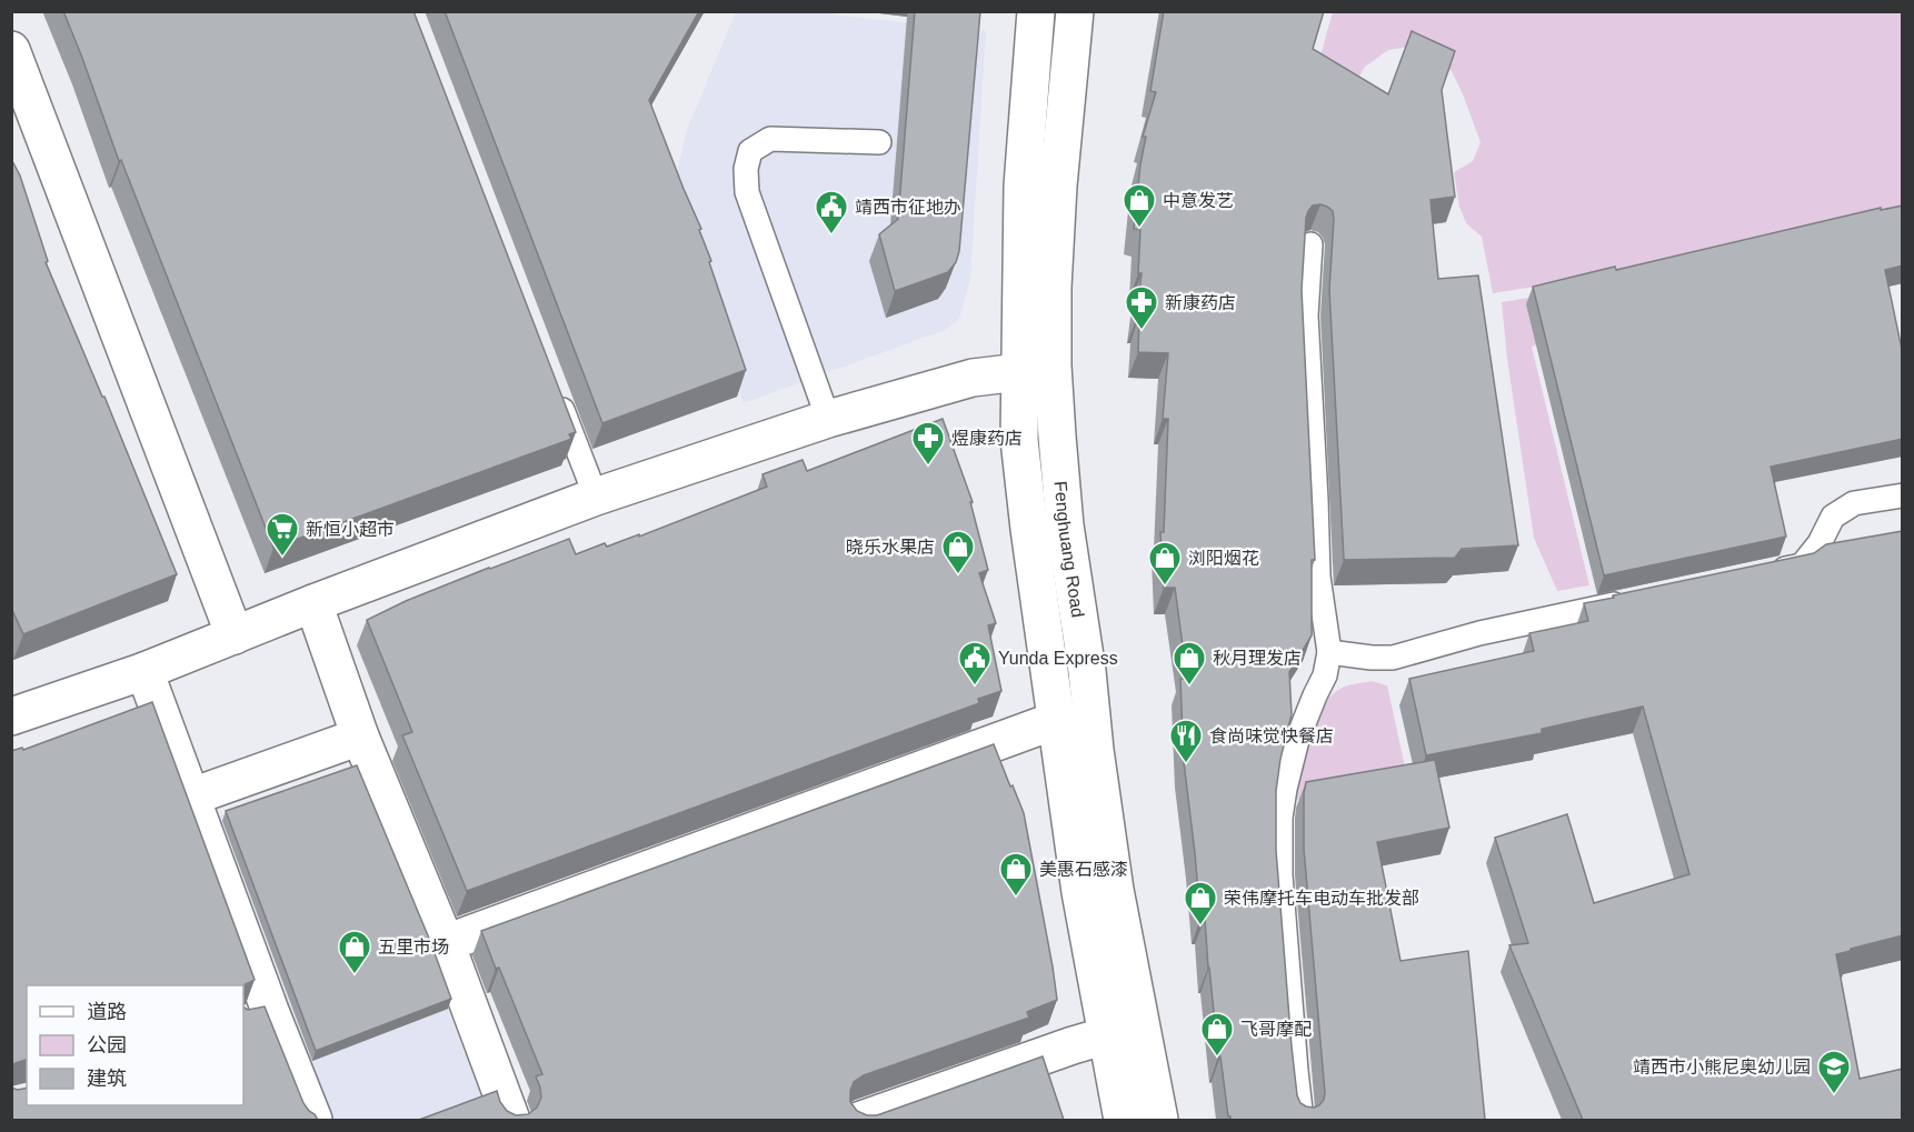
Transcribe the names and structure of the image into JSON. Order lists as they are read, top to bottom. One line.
{"streets":{"street":["Fenghuang Road"]},"places":{"shop":["中意发艺","晓乐水果店","浏阳烟花","秋月理发店","美惠石感漆","荣伟摩托车电动车批发部","五里市场","飞哥摩配"],"public building":["靖西市征地办","Yunda Express"],"pharmacy":["新康药店","煜康药店"],"supermarket":["新恒小超市"],"restaurant":["食尚味觉快餐店"],"school or university":["靖西市小熊尼奥幼儿园"]},"legend":["道路","公园","建筑"]}
